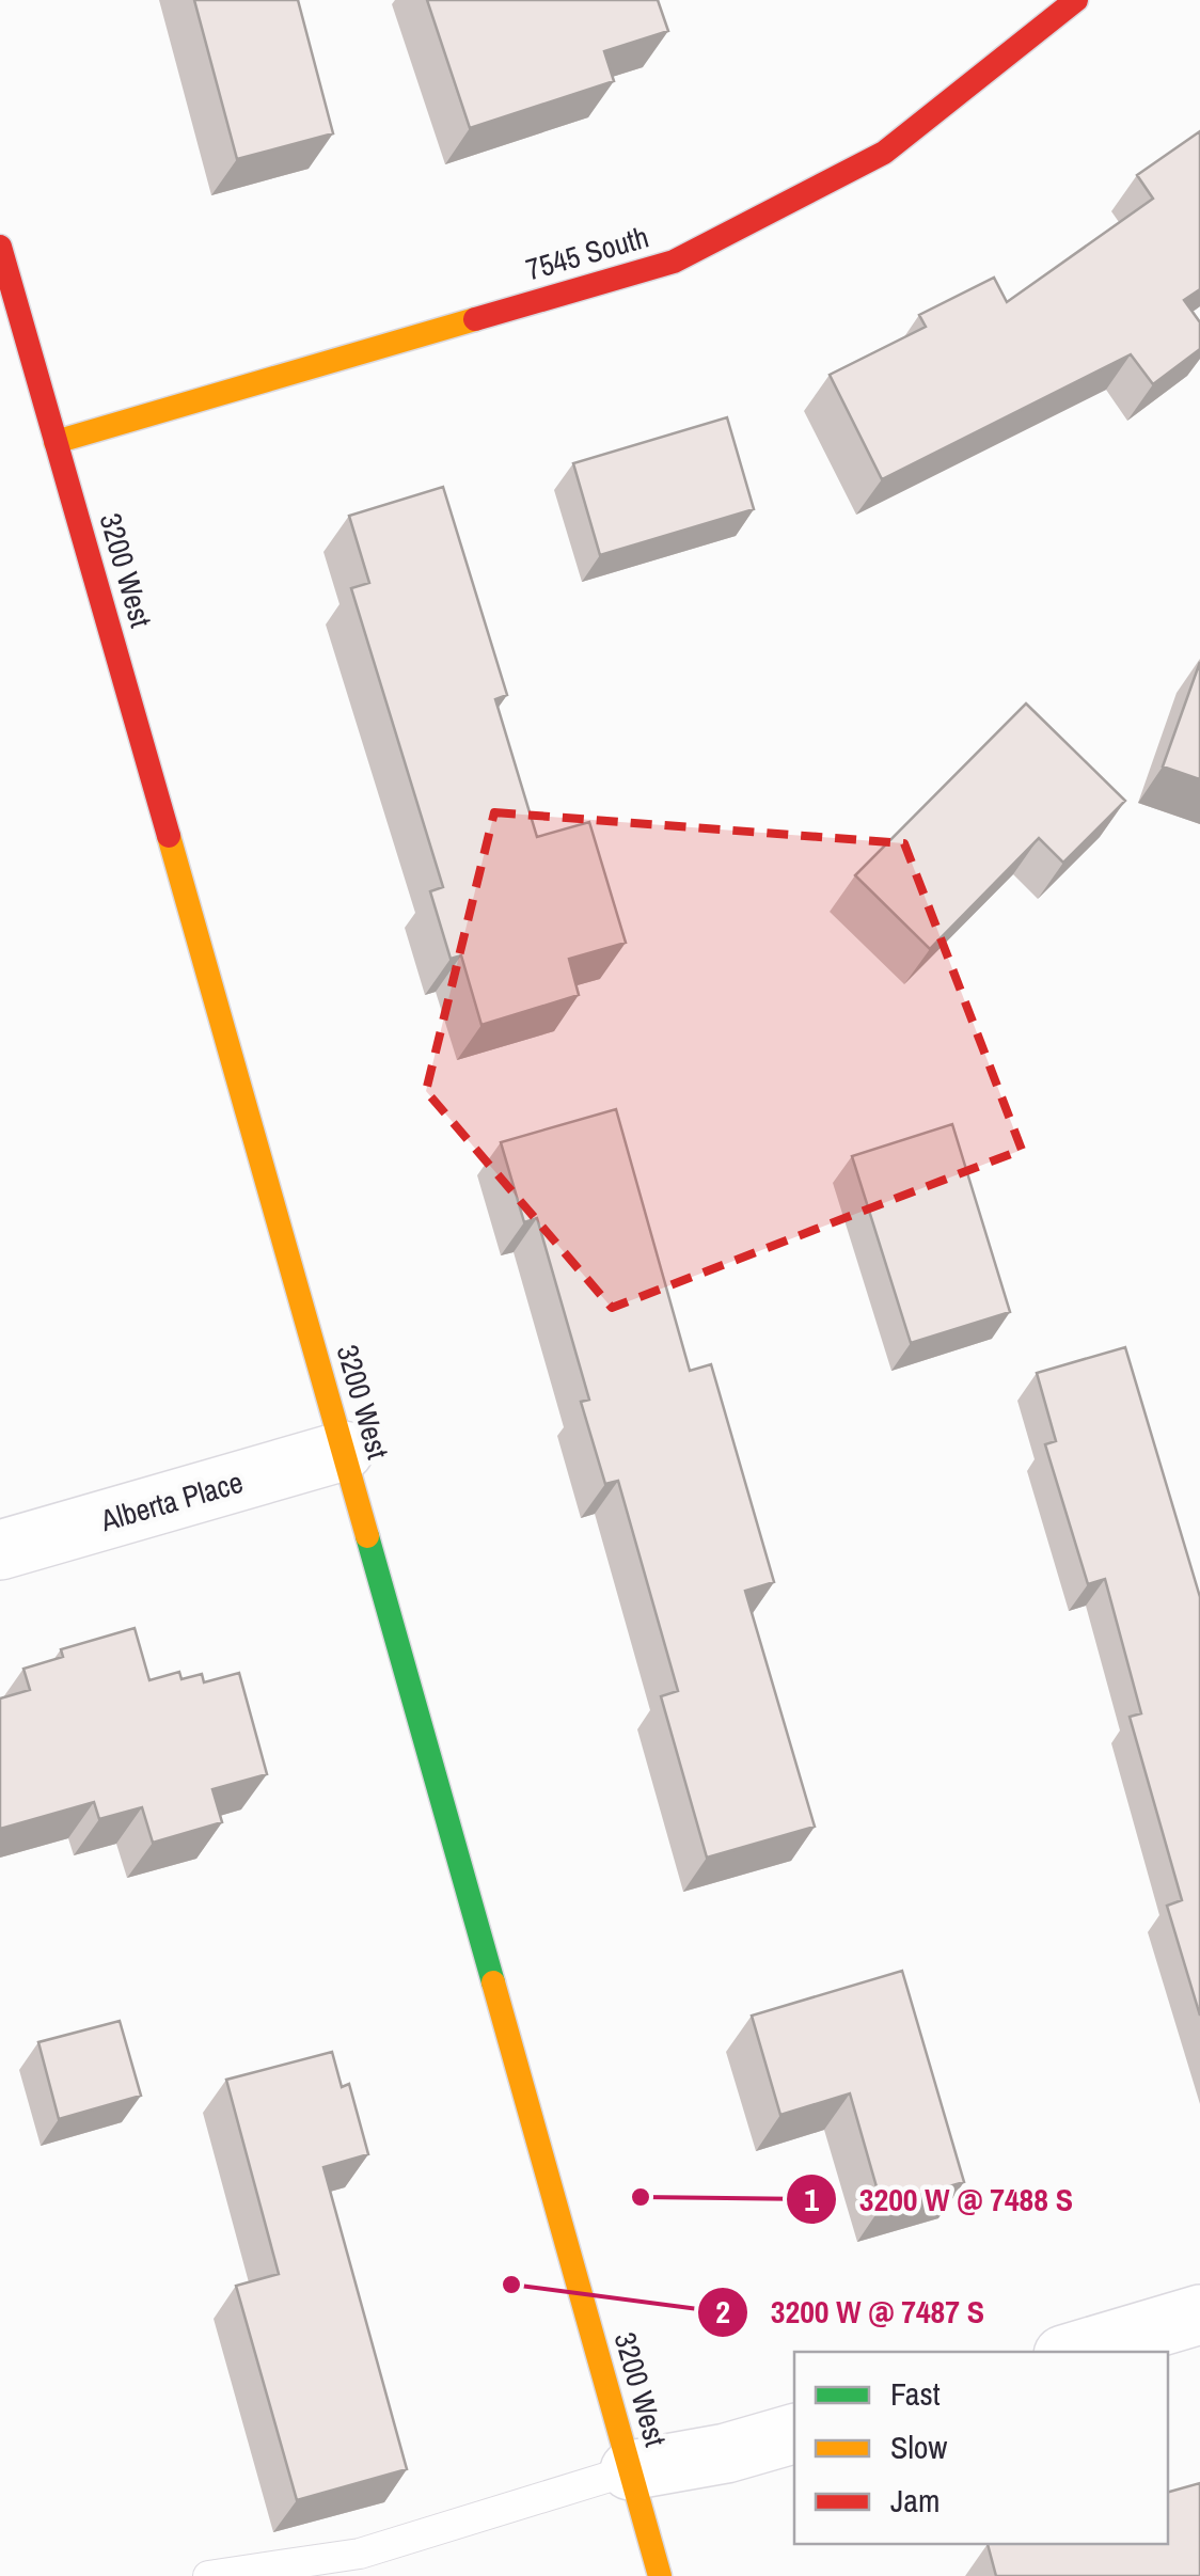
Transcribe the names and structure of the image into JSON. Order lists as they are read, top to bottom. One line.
{"streets":{"street":["7545 South","3200 West","Alberta Place"]},"crossings":[["7545 South","3200 West"],["3200 West","Alberta Place"]],"places":["3200 W @ 7488 S","3200 W @ 7487 S"],"legend":["Fast","Slow","Jam"]}
